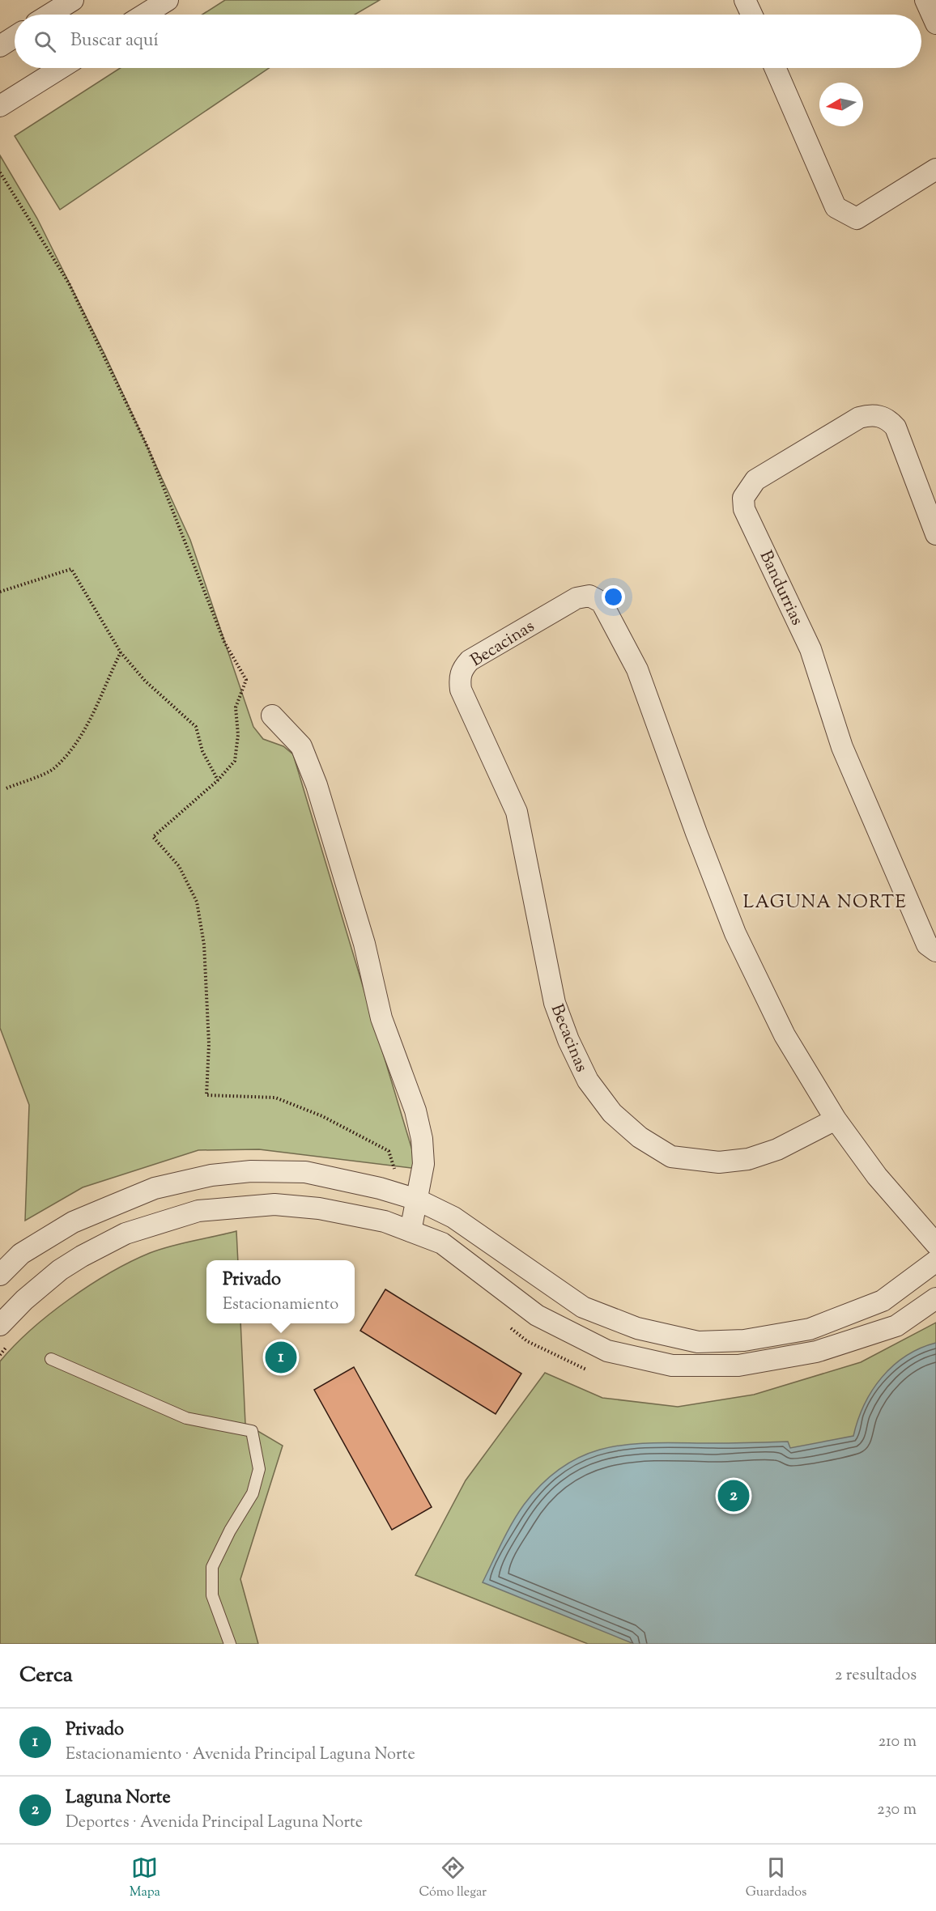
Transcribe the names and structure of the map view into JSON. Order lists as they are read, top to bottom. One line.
{"streets":{"street":["Bandurrias","Becacinas"]},"districts":["LAGUNA NORTE"],"north":"left","page":{"search":"Buscar aquí","popup":["Privado","Estacionamiento"],"pins":["1","2"],"heading":["Cerca","2 resultados"],"list":[{"mark":"1","name":"Privado","note":"Estacionamiento · Avenida Principal Laguna Norte","value":"210 m"},{"mark":"2","name":"Laguna Norte","note":"Deportes · Avenida Principal Laguna Norte","value":"230 m"}],"nav":["Mapa","Cómo llegar","Guardados"]}}
